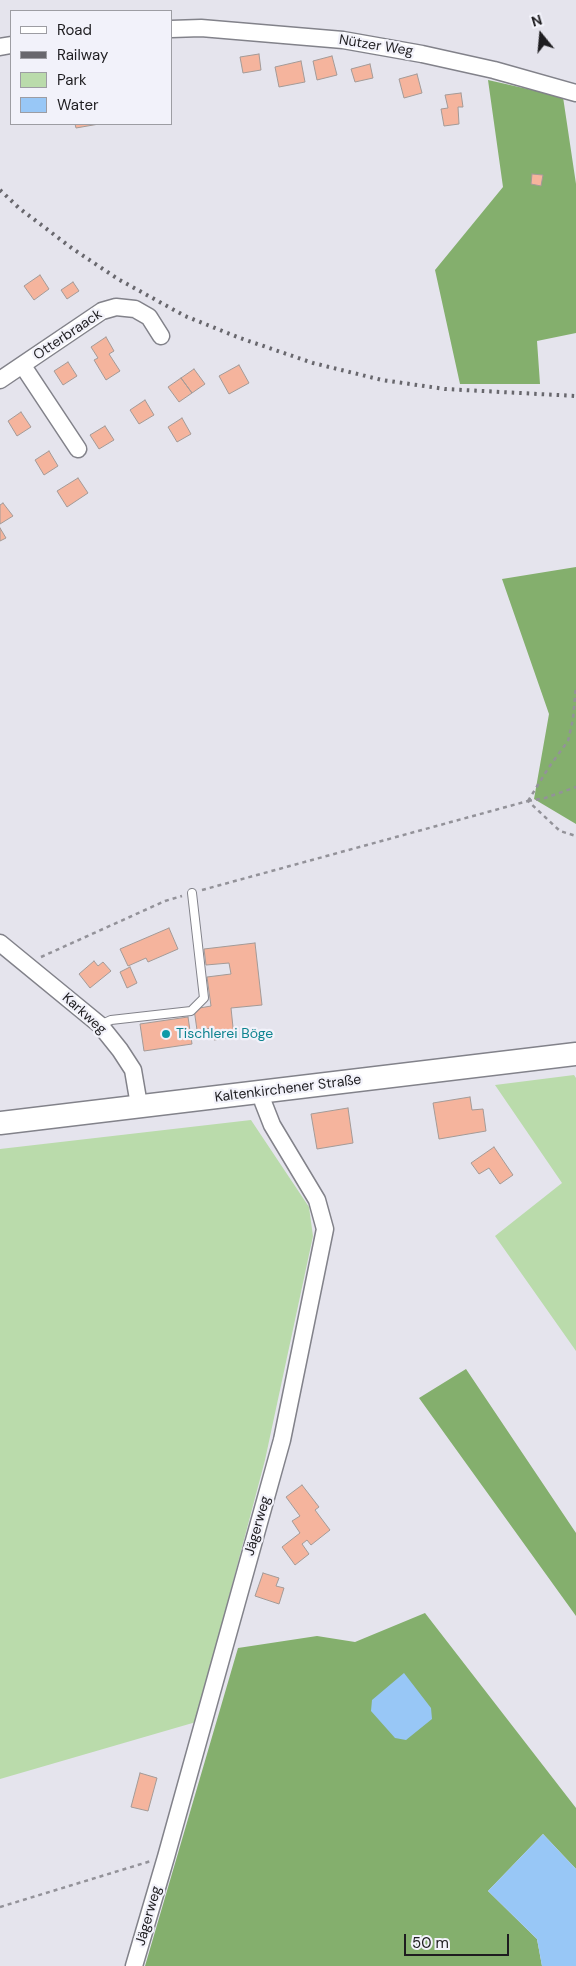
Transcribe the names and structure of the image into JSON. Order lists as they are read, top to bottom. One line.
{"streets":{"main road":["Kaltenkirchener Straße"],"street":["Nützer Weg","Otterbraack","Karkweg","Jägerweg"]},"crossings":[["Karkweg","Kaltenkirchener Straße"],["Kaltenkirchener Straße","Jägerweg"]],"places":["Tischlerei Böge"],"legend":["Road","Railway","Park","Water"],"scale_bar":"50 m","north":"top"}
